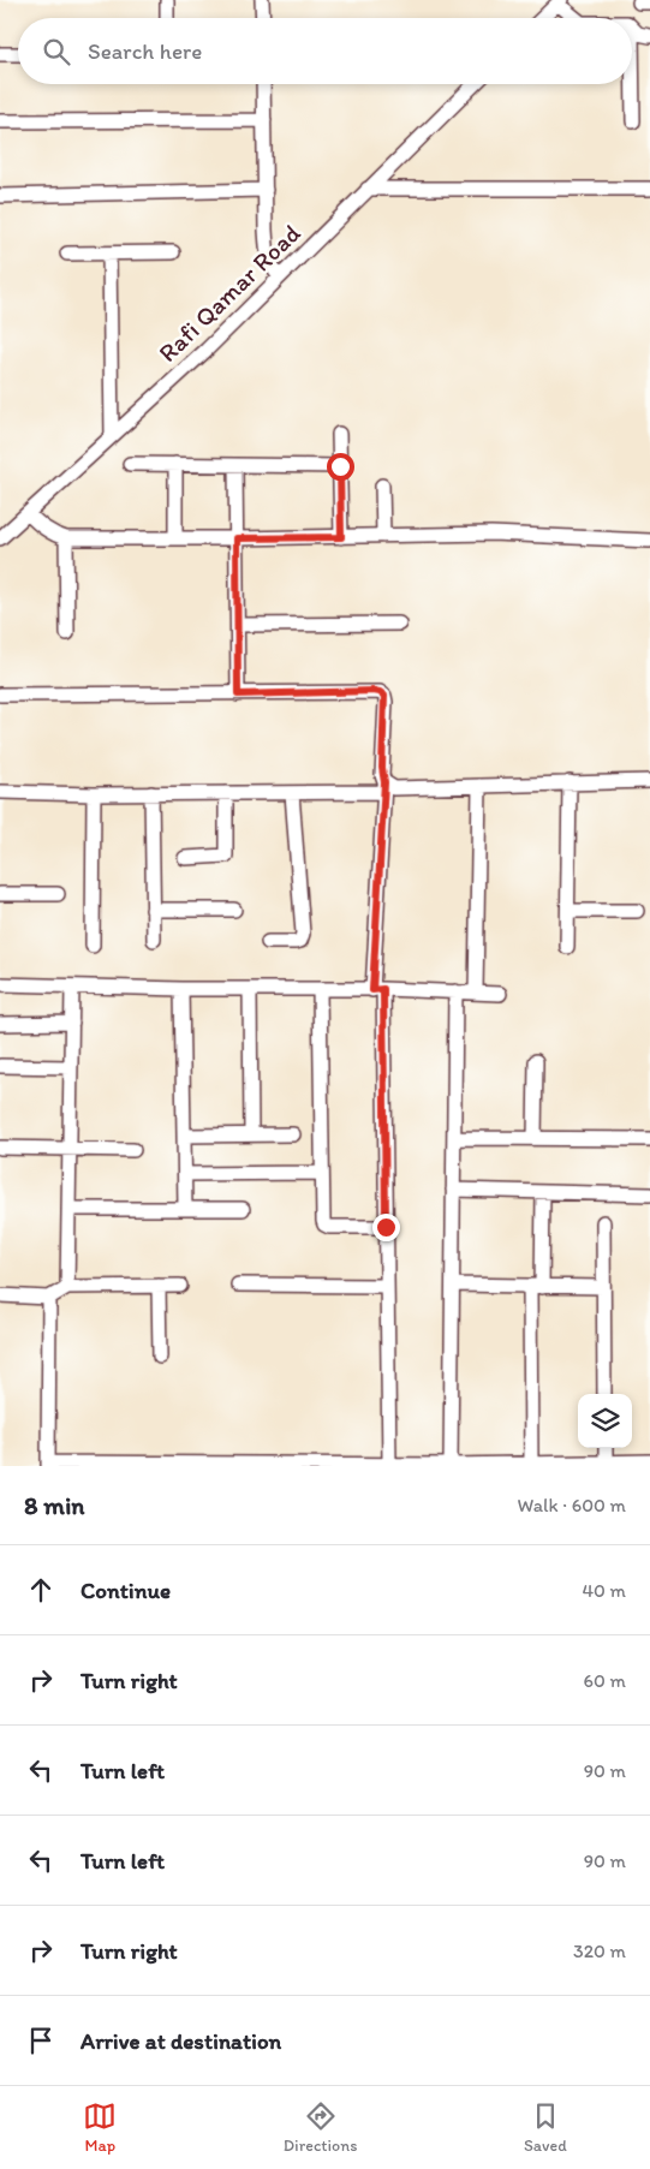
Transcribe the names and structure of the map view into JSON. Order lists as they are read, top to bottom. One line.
{"streets":{"street":["Rafi Qamar Road"]},"page":{"search":"Search here","heading":["8 min","Walk · 600 m"],"list":[["Continue","40 m"],["Turn right","60 m"],["Turn left","90 m"],["Turn left","90 m"],["Turn right","320 m"],"Arrive at destination"],"nav":["Map","Directions","Saved"]}}
